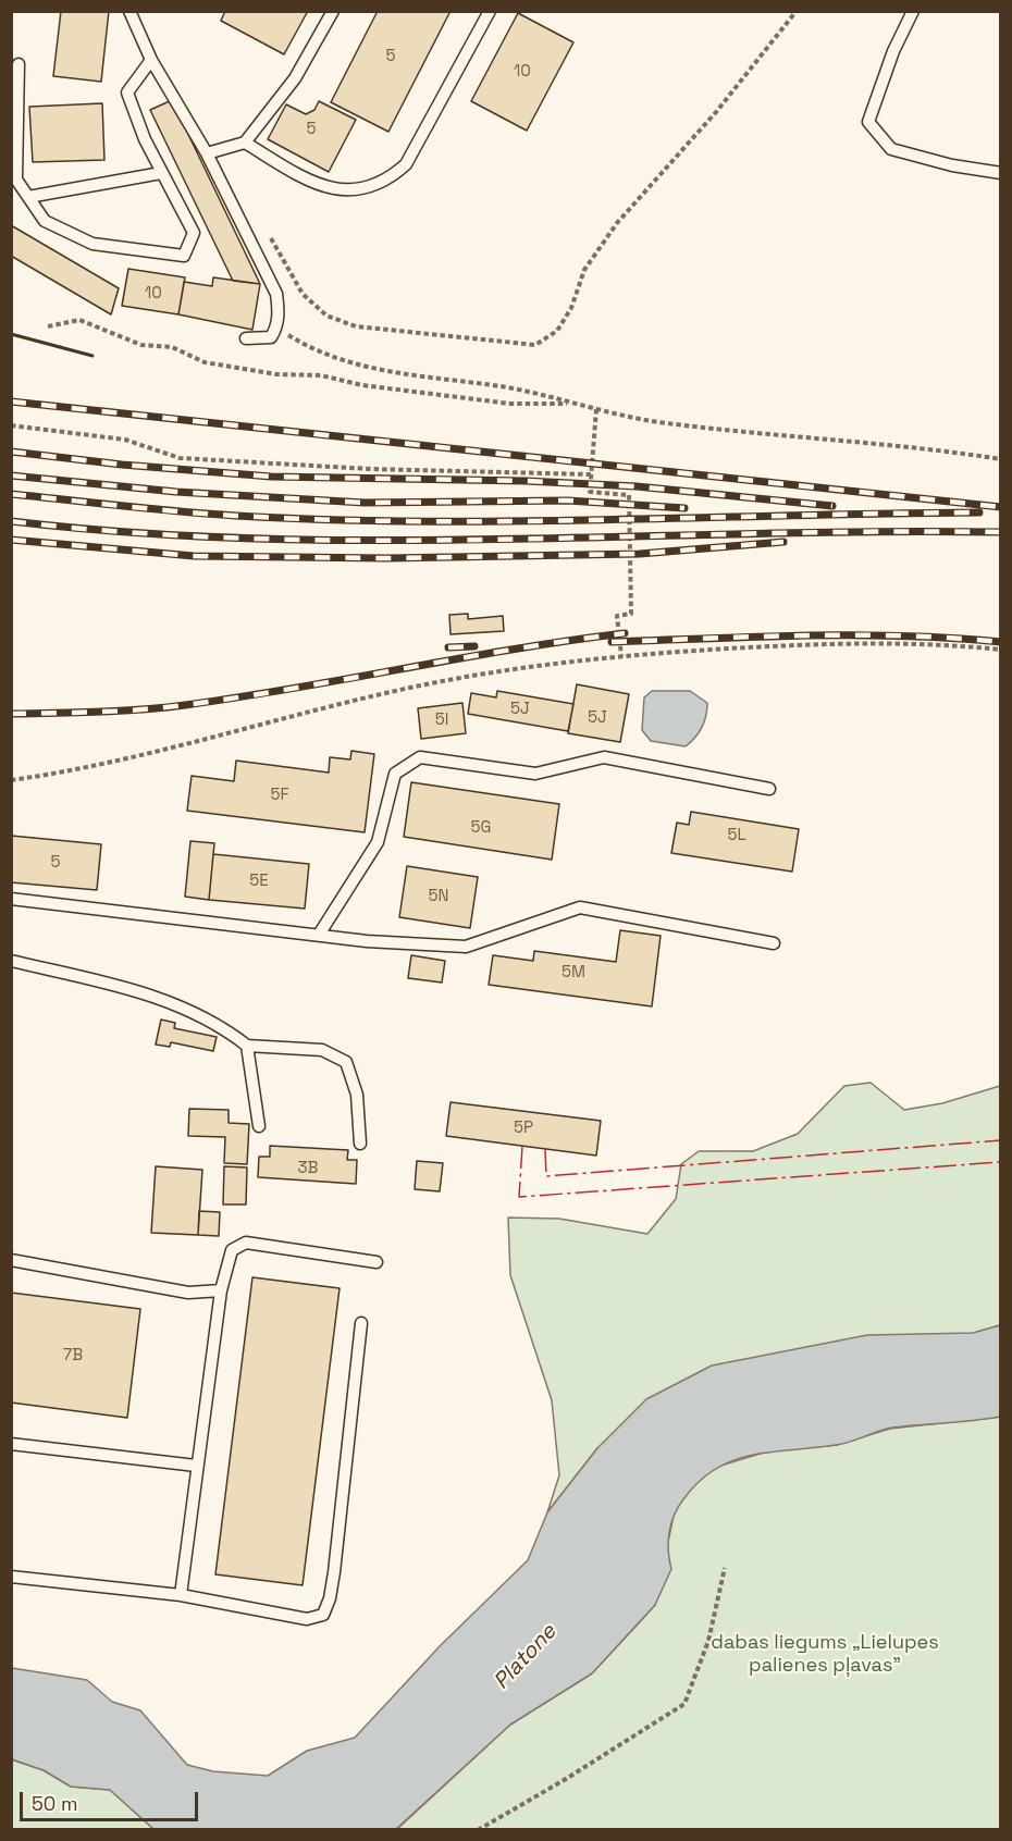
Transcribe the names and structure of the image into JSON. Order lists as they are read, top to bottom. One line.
{"water":["Platone"],"parks":["dabas liegums „Lielupes palienes pļavas”"],"house_numbers":["5","10","5","10","5J","5J","5I","5F","5G","5L","5","5E","5N","5M","5P","3B","7B"],"scale_bar":"50 m"}
